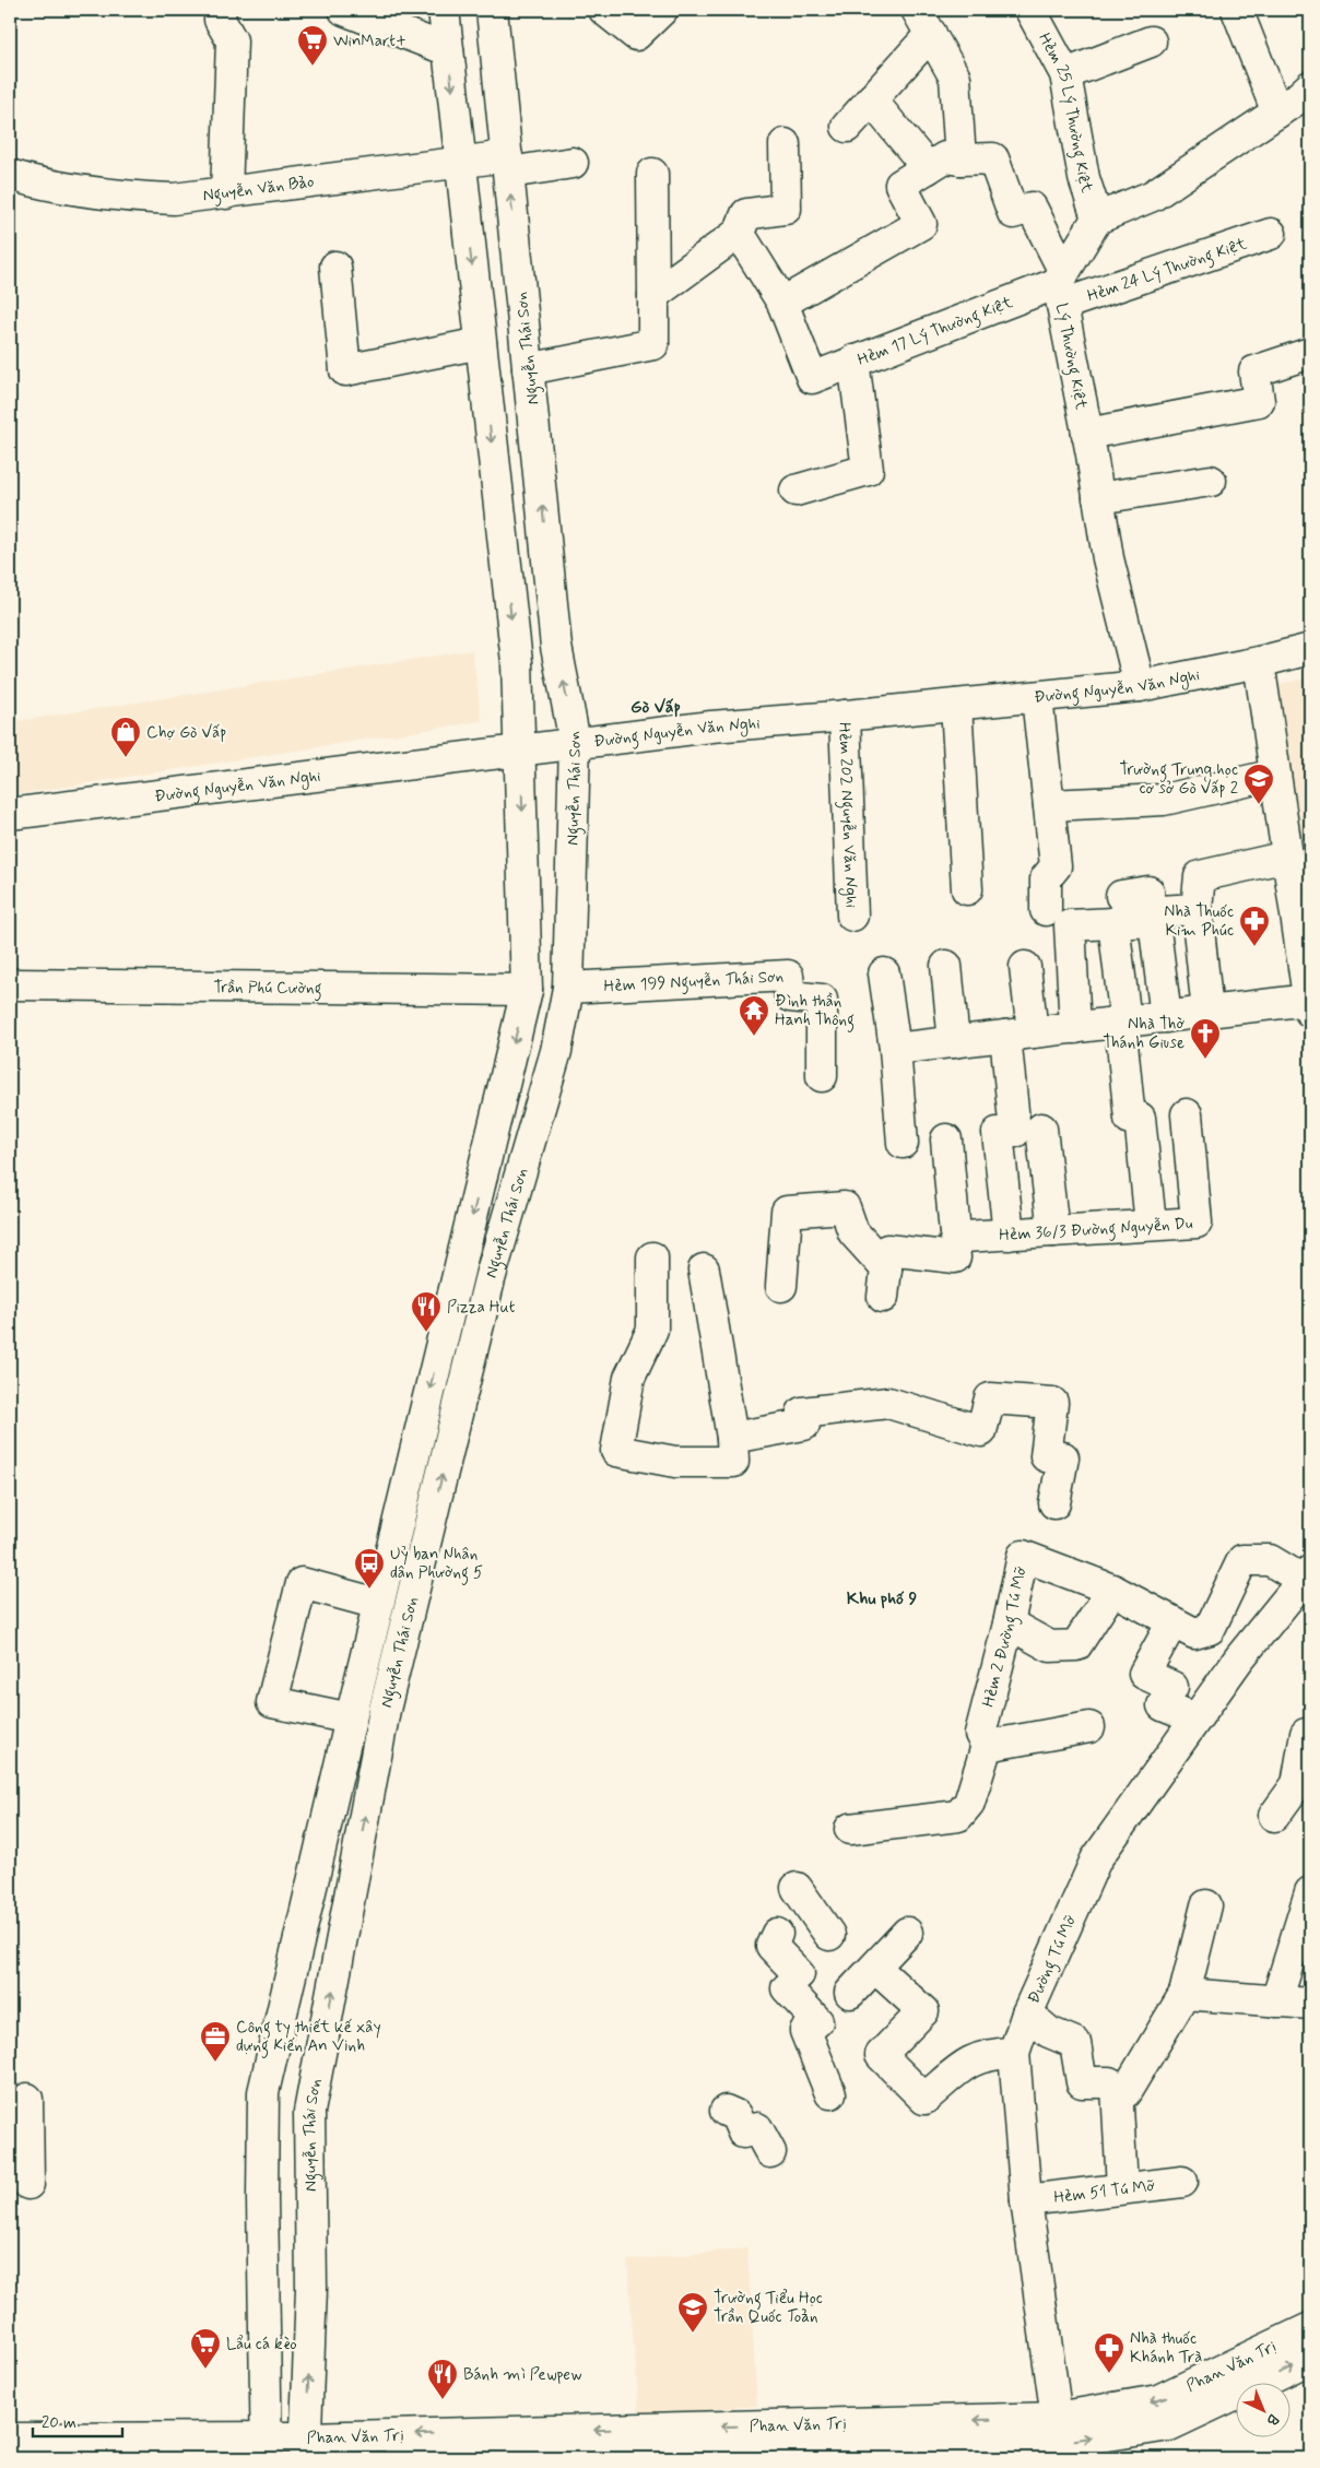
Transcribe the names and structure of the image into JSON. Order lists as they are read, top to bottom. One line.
{"streets":{"street":["Hẻm 25 Lý Thường Kiệt","Nguyễn Văn Bảo","Hẻm 24 Lý Thường Kiệt","Hẻm 17 Lý Thường Kiệt","Nguyễn Thái Sơn","Lý Thường Kiệt","Đường Nguyễn Văn Nghi","Hẻm 202 Nguyễn Văn Nghi","Hẻm 199 Nguyễn Thái Sơn","Trần Phú Cường","Hẻm 36/3 Đường Nguyễn Du","Hẻm 2 Đường Tú Mỡ","Đường Tú Mỡ","Hẻm 51 Tú Mỡ","Phan Văn Trị"]},"crossings":[["Nguyễn Văn Bảo","Nguyễn Thái Sơn"],["Hẻm 24 Lý Thường Kiệt","Hẻm 17 Lý Thường Kiệt"],["Hẻm 24 Lý Thường Kiệt","Lý Thường Kiệt"],["Hẻm 17 Lý Thường Kiệt","Lý Thường Kiệt"],["Nguyễn Thái Sơn","Đường Nguyễn Văn Nghi"],["Nguyễn Thái Sơn","Hẻm 199 Nguyễn Thái Sơn"],["Nguyễn Thái Sơn","Trần Phú Cường"],["Nguyễn Thái Sơn","Phan Văn Trị"],["Lý Thường Kiệt","Đường Nguyễn Văn Nghi"],["Đường Nguyễn Văn Nghi","Hẻm 202 Nguyễn Văn Nghi"],["Hẻm 2 Đường Tú Mỡ","Đường Tú Mỡ"],["Đường Tú Mỡ","Hẻm 51 Tú Mỡ"],["Đường Tú Mỡ","Phan Văn Trị"]],"districts":["Gò Vấp","Khu phố 9"],"places":{"supermarket":["WinMart+","Lẩu cá kèo"],"shop":["Chợ Gò Vấp"],"school or university":["Trường Trung học cơ sở Gò Vấp 2","Trường Tiểu Học Trần Quốc Toản"],"pharmacy":["Nhà Thuốc Kim Phúc","Nhà thuốc Khánh Trà"],"temple":["Đình thần Hanh Thông"],"church":["Nhà Thờ Thánh Giuse"],"restaurant":["Pizza Hut","Bánh mì Pewpew"],"bus stop":["Uỷ ban Nhân dân Phường 5"],"office":["Công ty thiết kế xây dựng Kiến An Vinh"]},"scale_bar":"20 m","north":"bottom right"}
